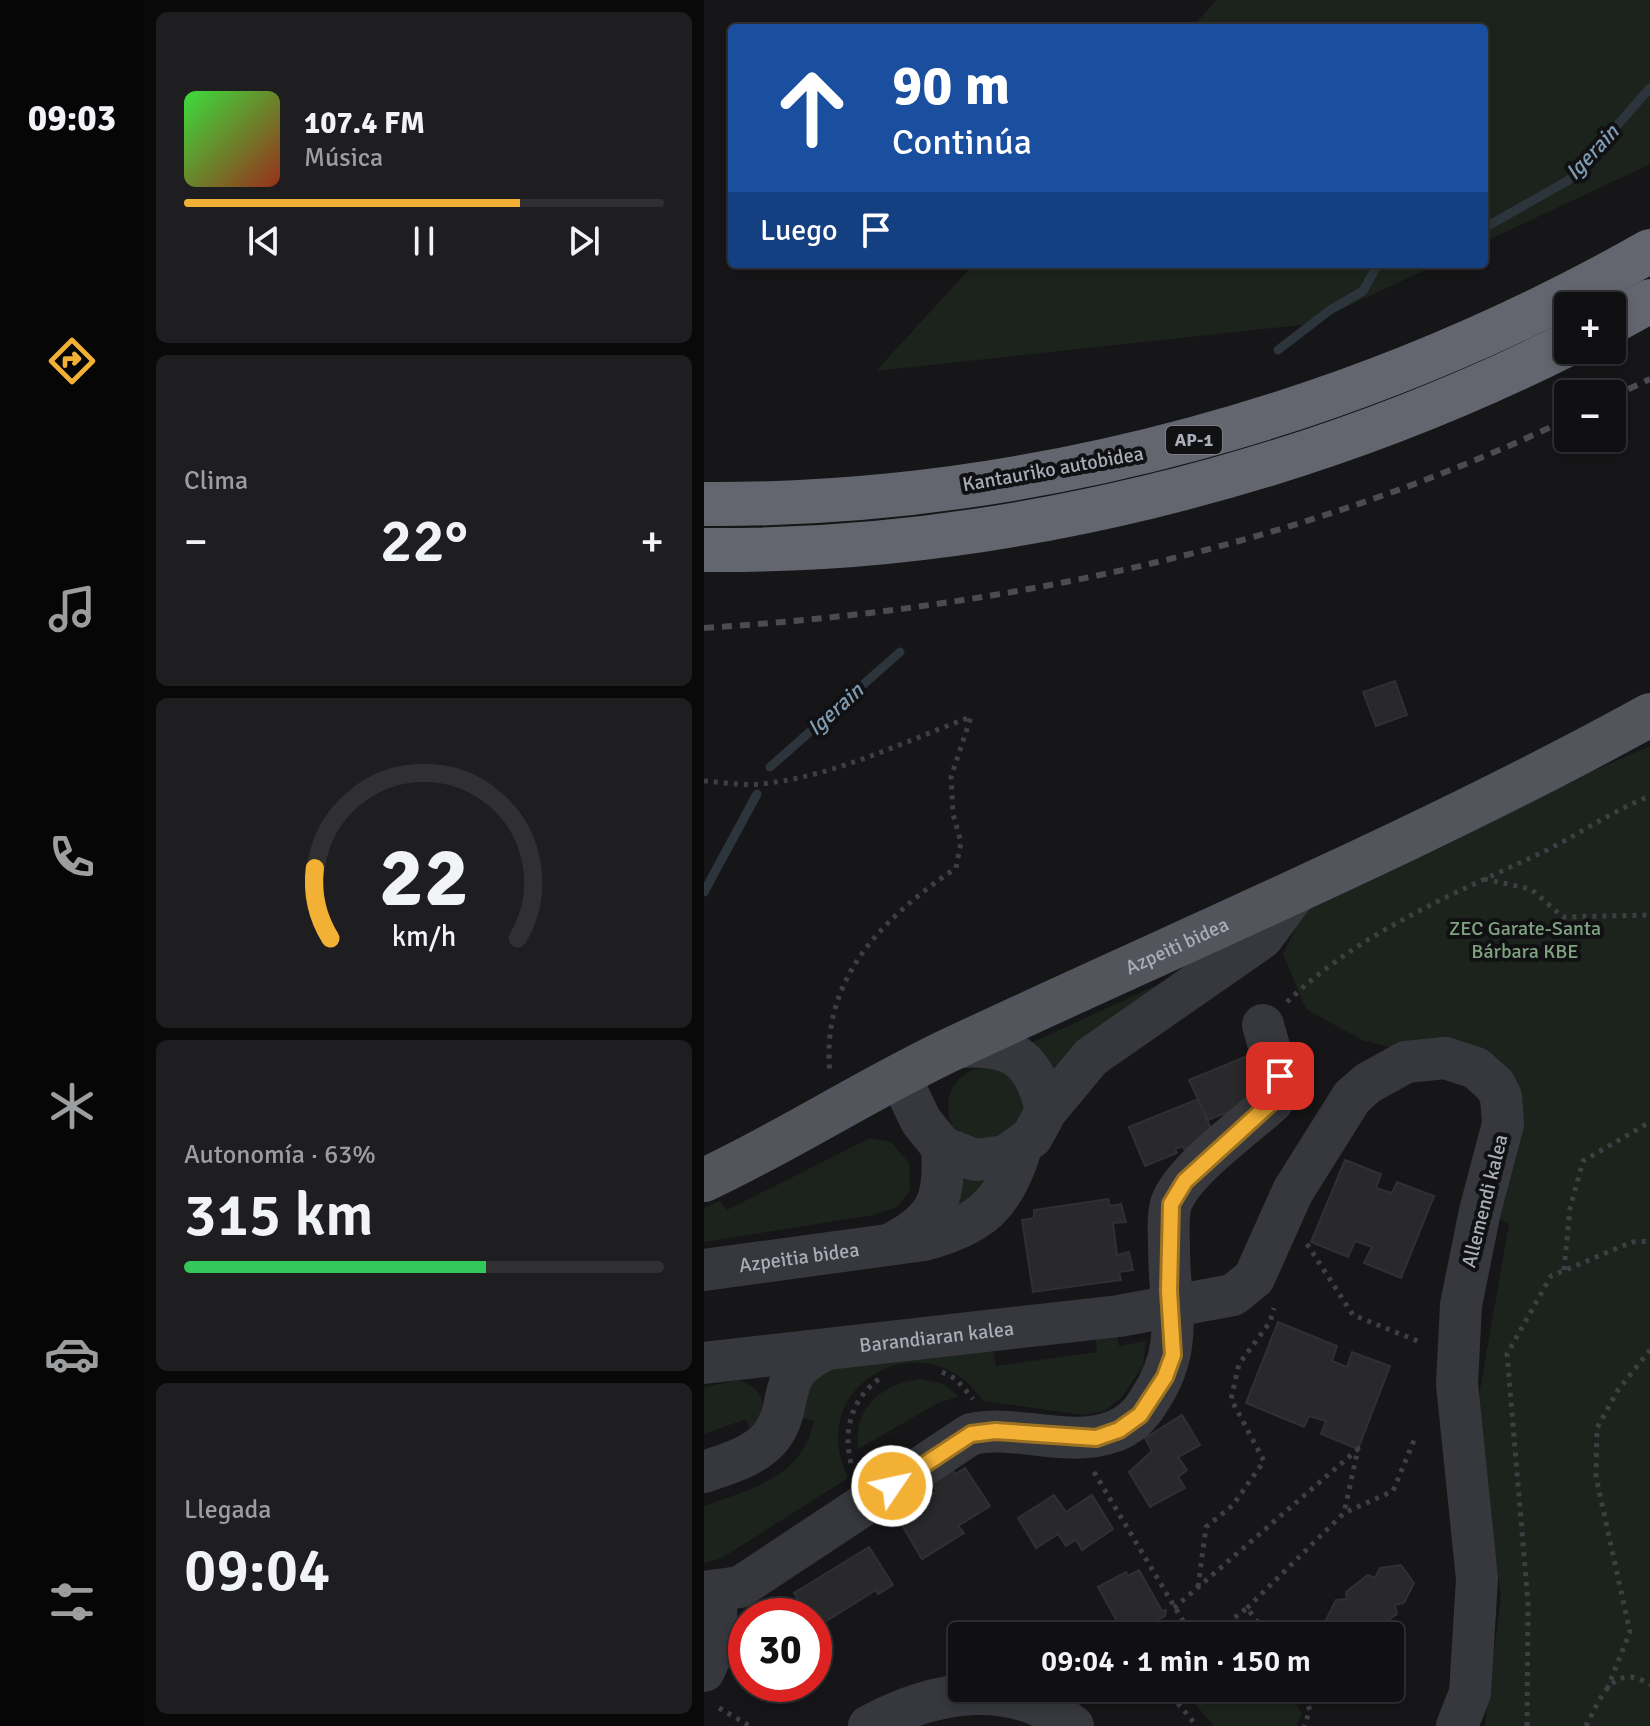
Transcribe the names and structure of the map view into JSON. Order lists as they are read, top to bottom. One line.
{"streets":{"highway":["AP-1","Kantauriko autobidea"],"main road":["Azpeiti bidea"],"street":["Allemendi kalea","Azpeitia bidea","Barandiaran kalea"]},"crossings":[["Azpeiti bidea","Azpeitia bidea"],["Allemendi kalea","Barandiaran kalea"]],"water":["Igerain"],"parks":["ZEC Garate-Santa Bárbara KBE"],"page":{"tabs":"09:03","turn":["90 m","Continúa"],"song":["107.4 FM","Música"],"then":"Luego","map_buttons":["+","−"],"tile":["Clima",["Autonomía · 63%","315 km"],["Llegada","09:04"]],"heat":["−","22°","+"],"limit":"30","trip":"09:04 · 1 min · 150 m","gauge":["22","km/h"]}}
